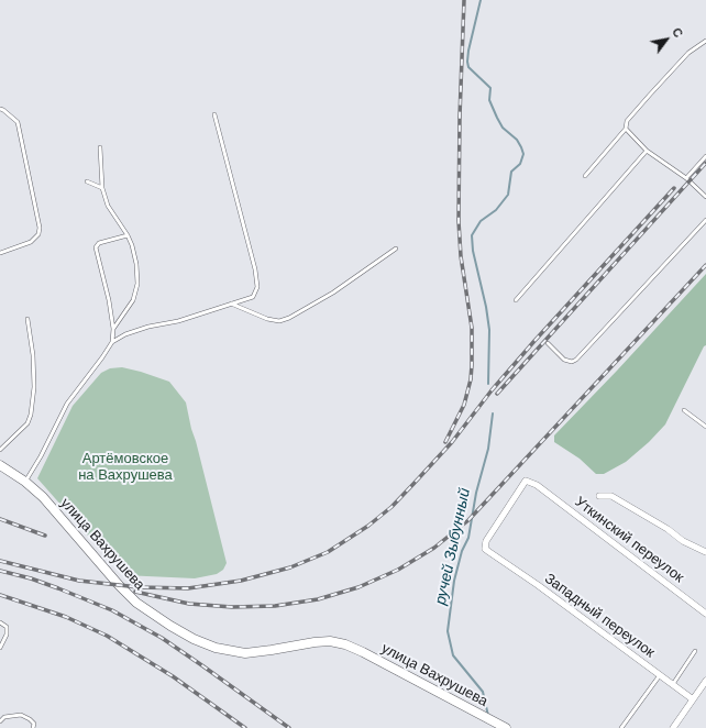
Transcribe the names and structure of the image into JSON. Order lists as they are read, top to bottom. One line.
{"streets":{"main road":["улица Вахрушева"],"street":["Уткинский переулок","Западный переулок"]},"crossings":[["Уткинский переулок","Западный переулок"]],"water":["ручей Зыбунный"],"parks":["Артёмовское на Вахрушева"],"north":"top right"}
